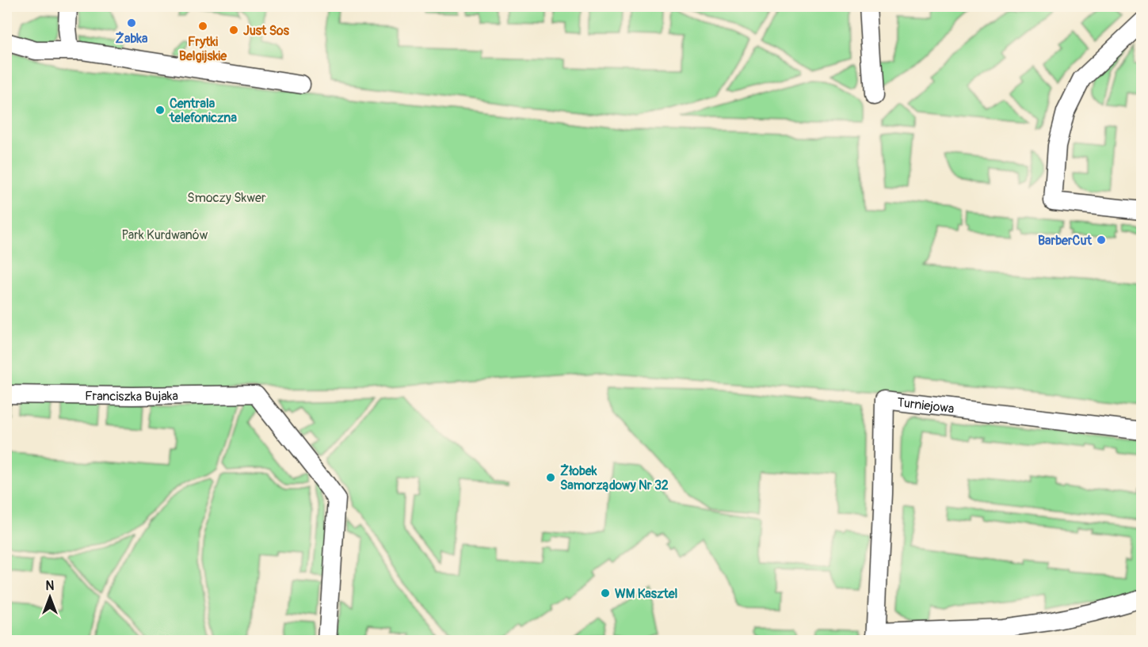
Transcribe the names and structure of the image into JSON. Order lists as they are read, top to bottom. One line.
{"streets":{"street":["Franciszka Bujaka","Turniejowa"]},"parks":["Smoczy Skwer","Park Kurdwanów"],"places":["Żabka","Frytki Belgijskie","Just Sos","Centrala telefoniczna","BarberCut","Żłobek Samorządowy Nr 32","WM Kasztel"],"north":"top"}
